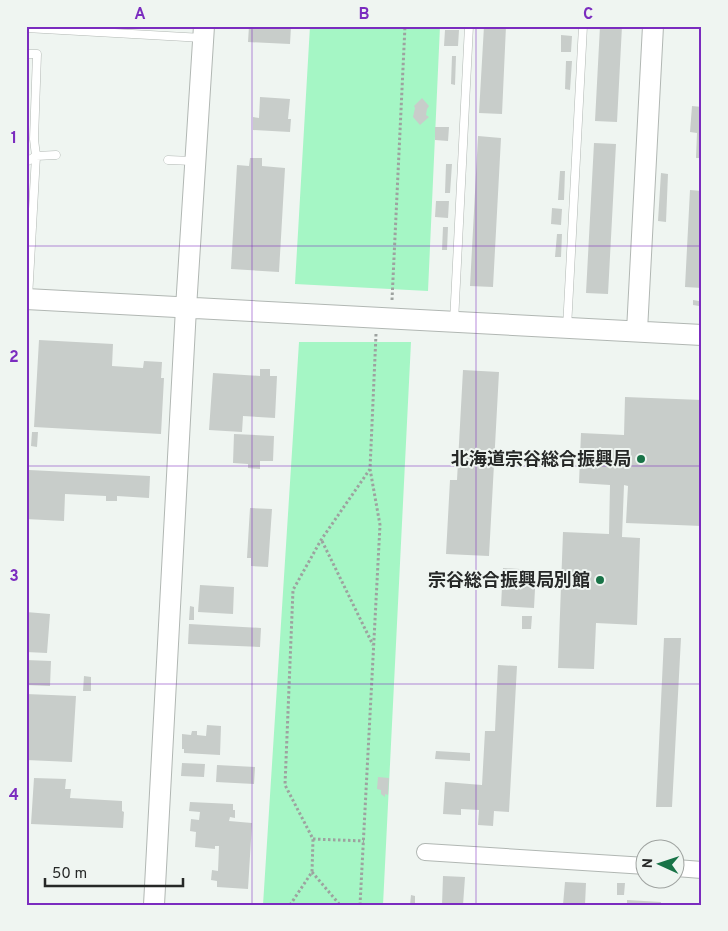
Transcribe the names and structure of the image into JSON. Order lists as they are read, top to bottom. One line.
{"places":["北海道宗谷総合振興局","宗谷総合振興局別館"],"scale_bar":"50 m","north":"left","grid":{"columns":["A","B","C"],"rows":["1","2","3","4"]}}
